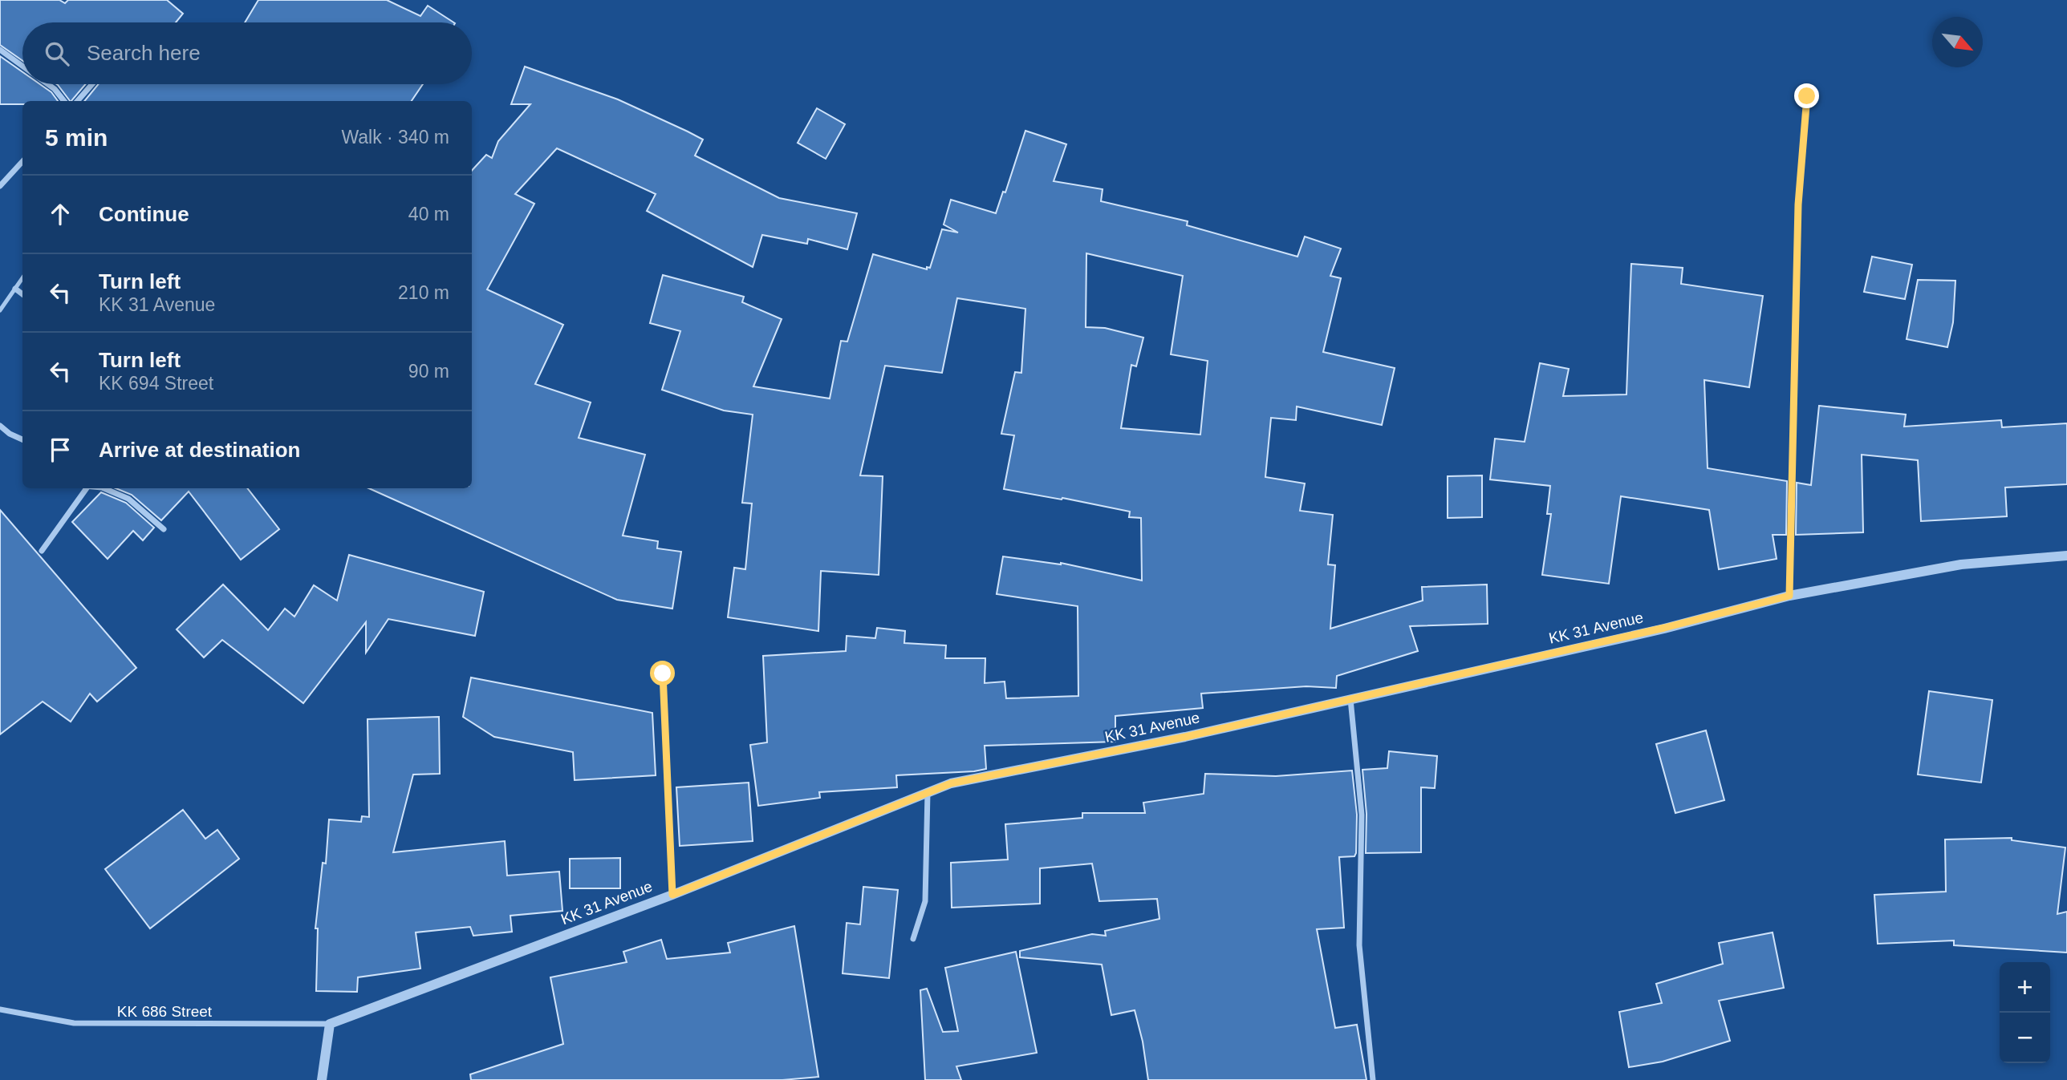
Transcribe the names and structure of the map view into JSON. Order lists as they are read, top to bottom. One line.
{"streets":{"street":["KK 31 Avenue","KK 686 Street"]},"crossings":[["KK 31 Avenue","KK 686 Street"]],"north":"bottom right","page":{"search":"Search here","heading":["5 min","Walk · 340 m"],"list":[["Continue","40 m"],["Turn left","KK 31 Avenue","210 m"],["Turn left","KK 694 Street","90 m"],"Arrive at destination"],"map_buttons":["+","−"]}}
